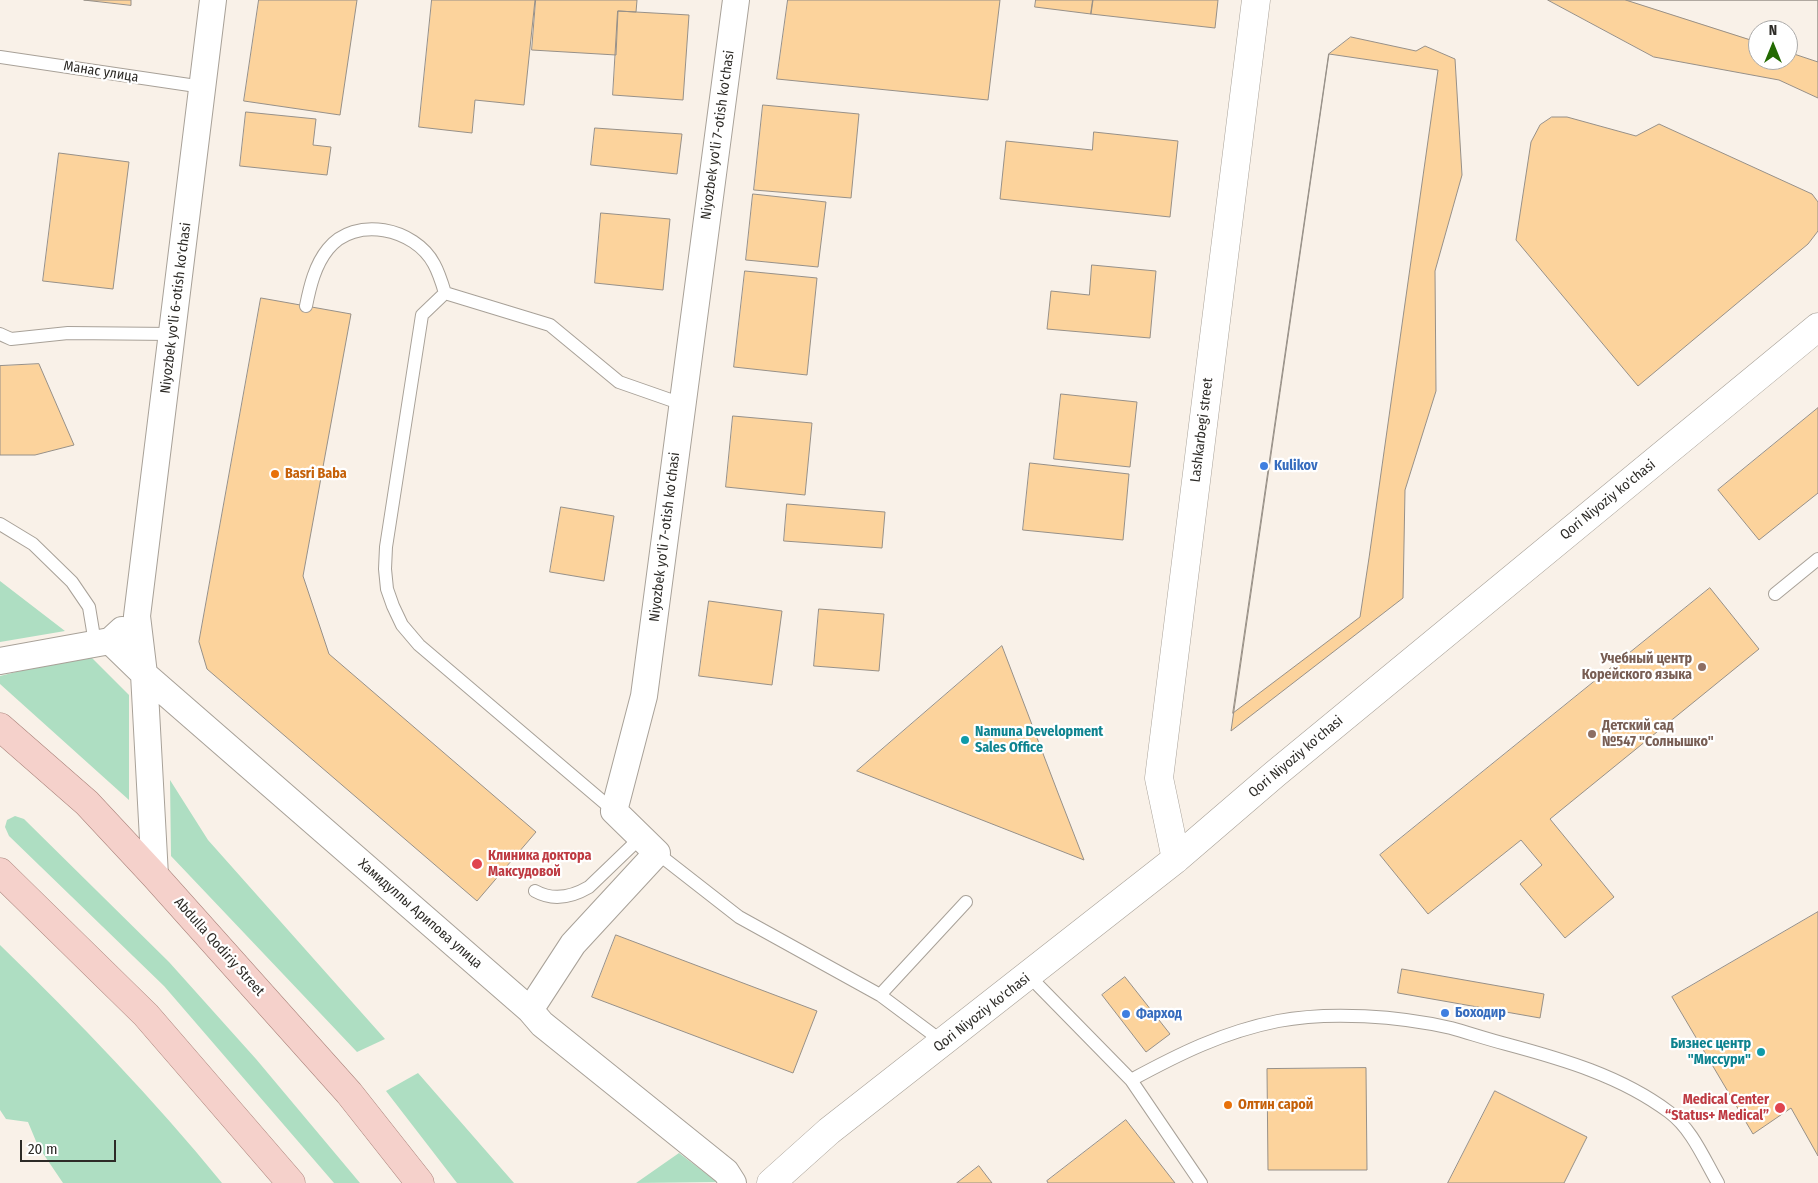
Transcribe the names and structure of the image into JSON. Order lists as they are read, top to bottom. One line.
{"streets":{"main road":["Abdulla Qodiriy Street"],"street":["Niyozbek yo'li 7-otish ko'chasi","Niyozbek yo'li 6-otish ko'chasi","Lashkarbegi street","Qori Niyoziy ko'chasi","Хамидуллы Арипова улица"],"lane":["Манас улица"]},"crossings":[["Манас улица","Niyozbek yo'li 6-otish ko'chasi"],["Niyozbek yo'li 6-otish ko'chasi","Хамидуллы Арипова улица"],["Niyozbek yo'li 6-otish ko'chasi","Abdulla Qodiriy Street"],["Lashkarbegi street","Qori Niyoziy ko'chasi"]],"places":["Kulikov","Basri Baba","Учебный центр Корейского языка","Детский сад №547 \"Солнышко\"","Namuna Development Sales Office","Клиника доктора Максудовой","Боходир","Фарход","Бизнес центр \"Миссури\"","Олтин сарой","Medical Center “Status+ Medical”"],"scale_bar":"20 m","north":"top"}
